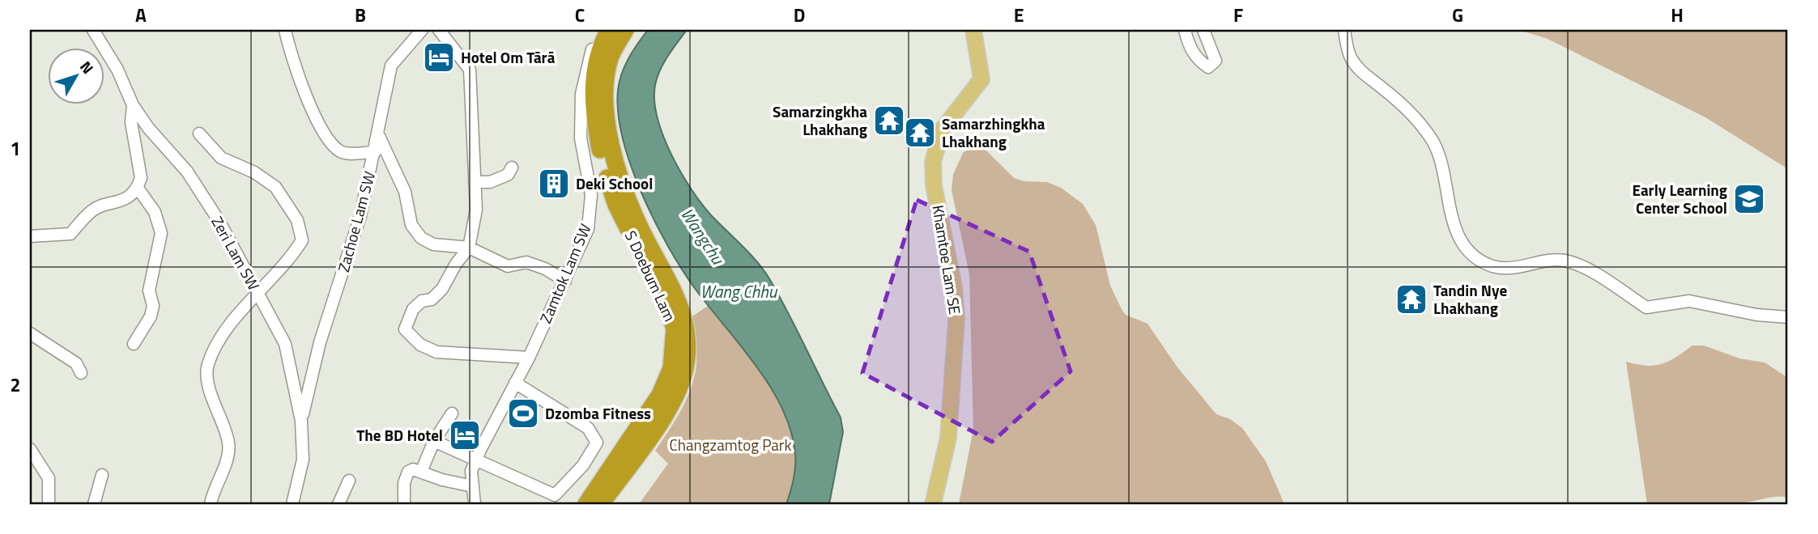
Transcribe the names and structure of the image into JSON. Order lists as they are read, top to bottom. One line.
{"streets":{"highway":["S Doebum Lam"],"main road":["Khamtoe Lam SE"],"street":["Zachoe Lam SW","Zeri Lam SW","Zamtok Lam SW"]},"crossings":[["Zachoe Lam SW","Zeri Lam SW"]],"water":["Wangchu","Wang Chhu"],"parks":["Changzamtog Park"],"places":{"hotel":["Hotel Om Tārā","The BD Hotel"],"temple":["Samarzingkha Lhakhang","Samarzhingkha Lhakhang","Tandin Nye Lhakhang"],"building":["Deki School"],"school or university":["Early Learning Center School"],"sports":["Dzomba Fitness"]},"north":"top right","grid":{"columns":["A","B","C","D","E","F","G","H"],"rows":["1","2"]}}
